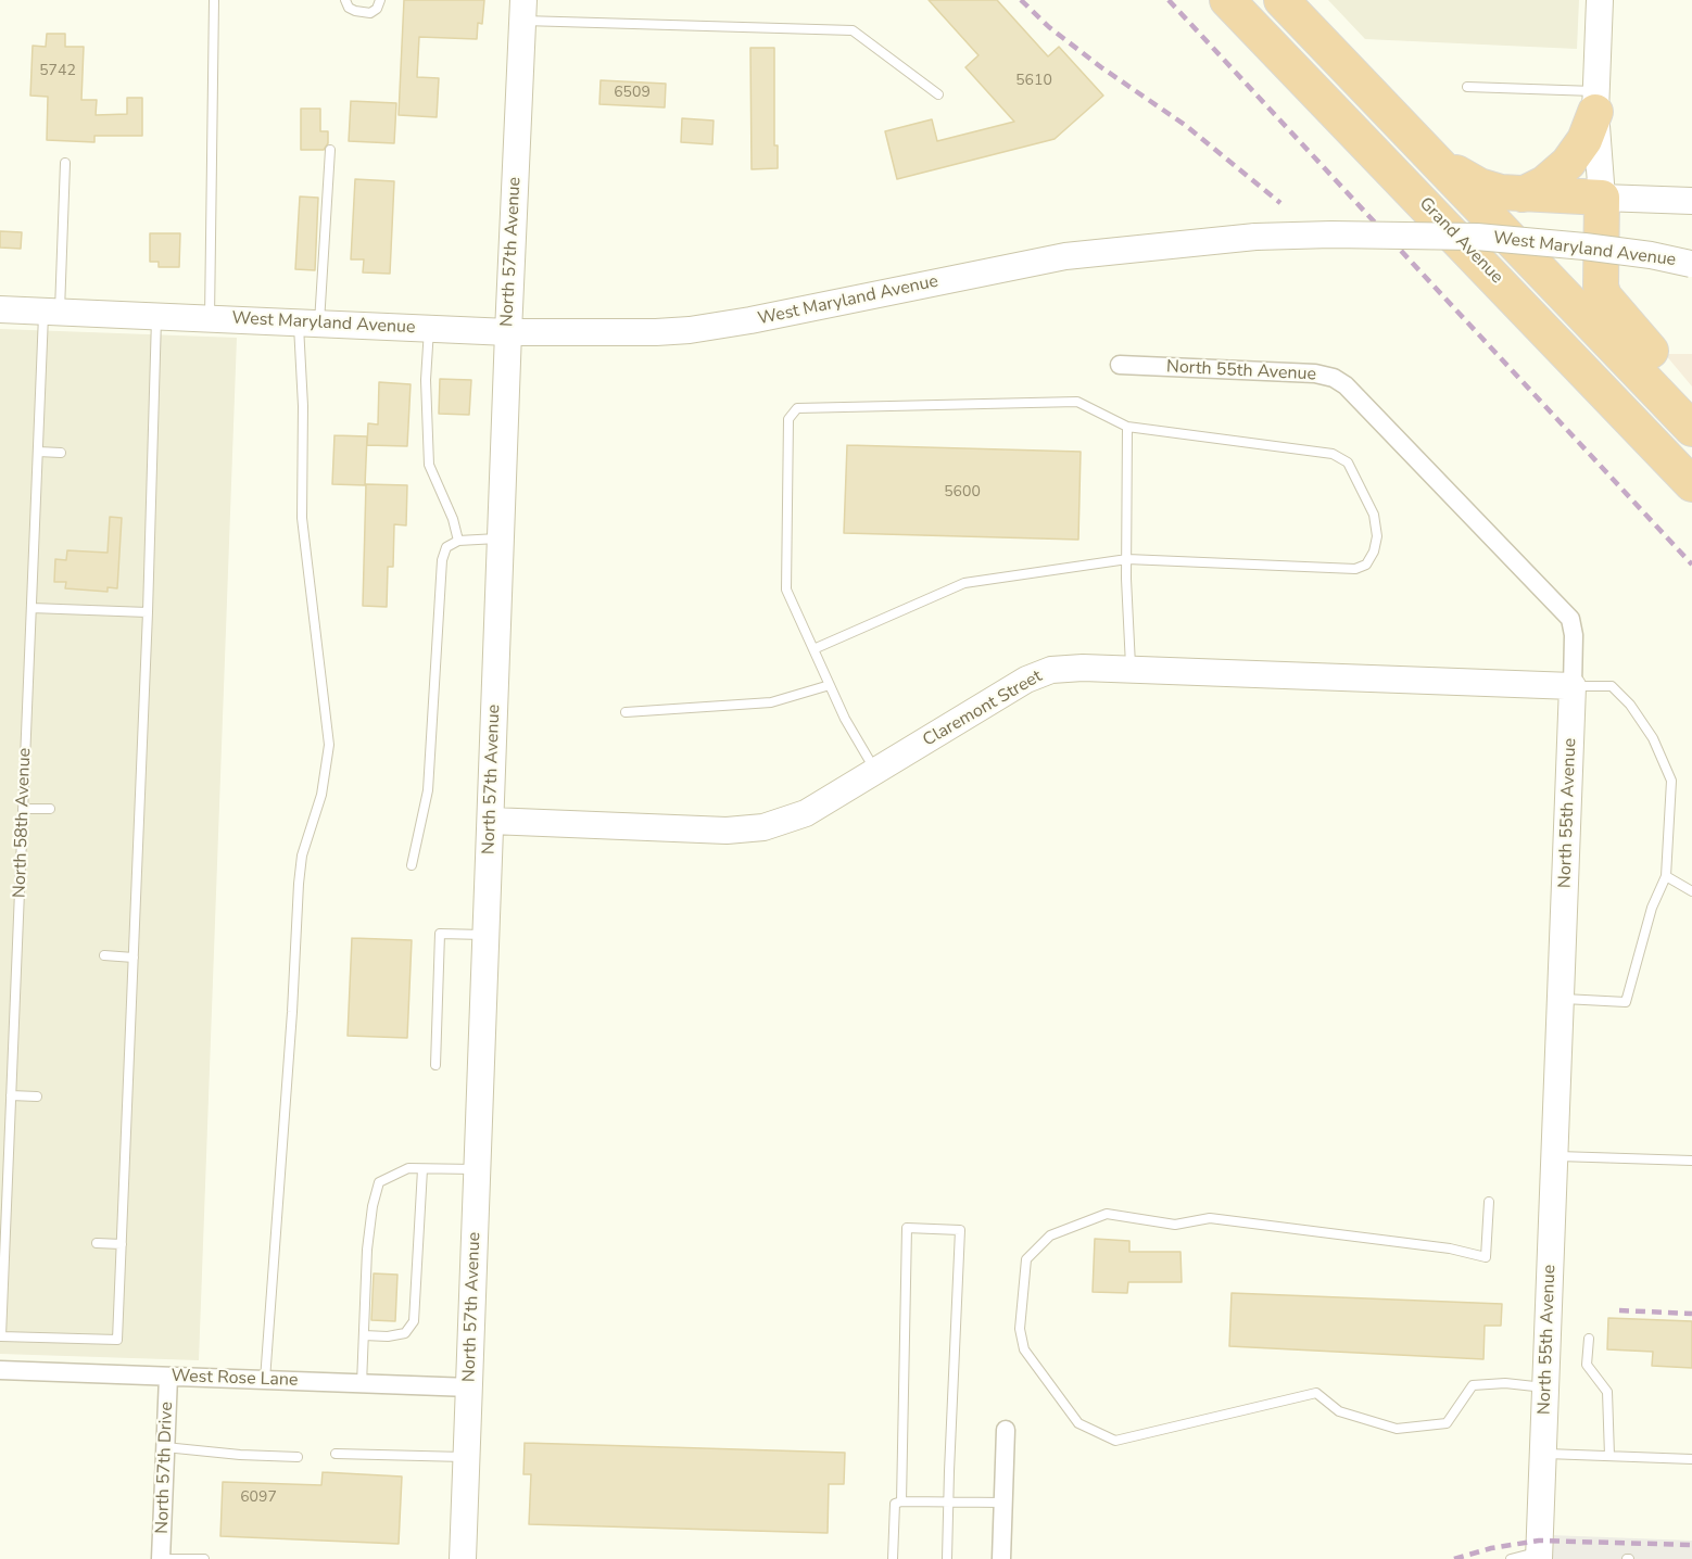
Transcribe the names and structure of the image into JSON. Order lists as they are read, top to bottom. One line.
{"streets":{"highway":["Grand Avenue"],"street":["West Maryland Avenue","North 57th Avenue","North 55th Avenue","Claremont Street","West Rose Lane","North 57th Drive"],"lane":["North 58th Avenue"]},"crossings":[["West Maryland Avenue","North 57th Avenue"],["West Maryland Avenue","North 58th Avenue"],["North 57th Avenue","Claremont Street"],["North 57th Avenue","West Rose Lane"],["North 55th Avenue","Claremont Street"],["West Rose Lane","North 57th Drive"]],"house_numbers":["5742","5610","6509","5600","6097"]}
